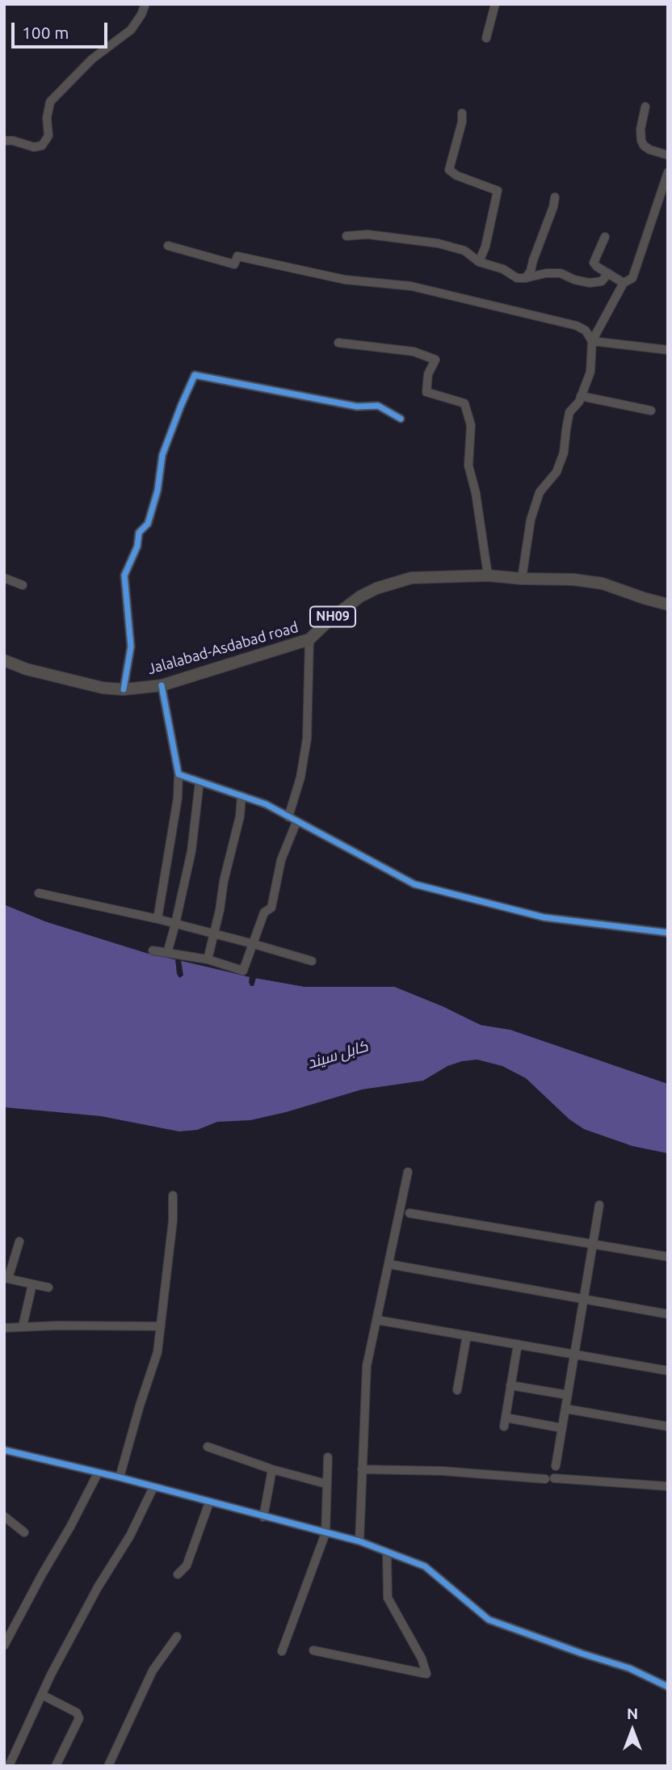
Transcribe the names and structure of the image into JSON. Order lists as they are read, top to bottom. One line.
{"streets":{"main road":["NH09","Jalalabad-Asdabad road"]},"water":["کابل سيند"],"scale_bar":"100 m","north":"top"}
